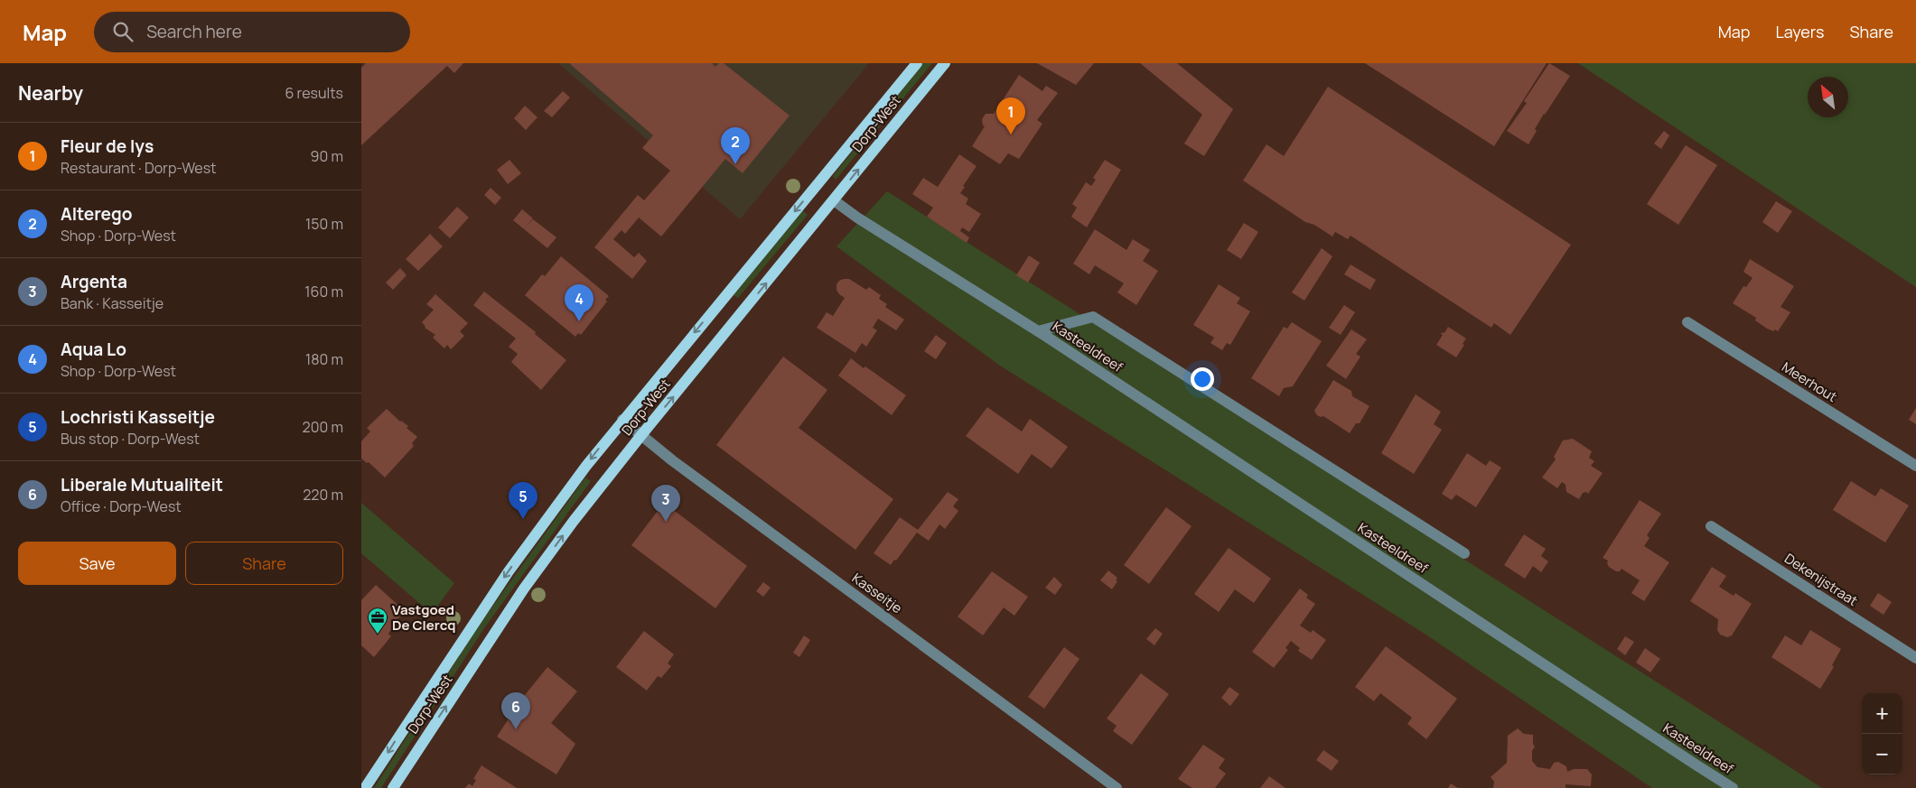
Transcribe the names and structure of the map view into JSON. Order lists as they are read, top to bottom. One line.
{"streets":{"main road":["Dorp-West"],"street":["Kasteeldreef","Meerhout","Dekenijstraat","Kasseitje"]},"crossings":[["Dorp-West","Kasteeldreef"],["Dorp-West","Kasseitje"]],"places":{"office":["Vastgoed De Clercq"]},"north":"top left","page":{"header":"Map","search":"Search here","nav":["Map","Layers","Share"],"heading":["Nearby","6 results"],"pins":["1","2","4","5","3","6"],"list":[{"mark":"1","name":"Fleur de lys","note":"Restaurant · Dorp-West","value":"90 m"},{"mark":"2","name":"Alterego","note":"Shop · Dorp-West","value":"150 m"},{"mark":"3","name":"Argenta","note":"Bank · Kasseitje","value":"160 m"},{"mark":"4","name":"Aqua Lo","note":"Shop · Dorp-West","value":"180 m"},{"mark":"5","name":"Lochristi Kasseitje","note":"Bus stop · Dorp-West","value":"200 m"},{"mark":"6","name":"Liberale Mutualiteit","note":"Office · Dorp-West","value":"220 m"}],"buttons":["Save","Share"],"map_buttons":["+","−"]}}
